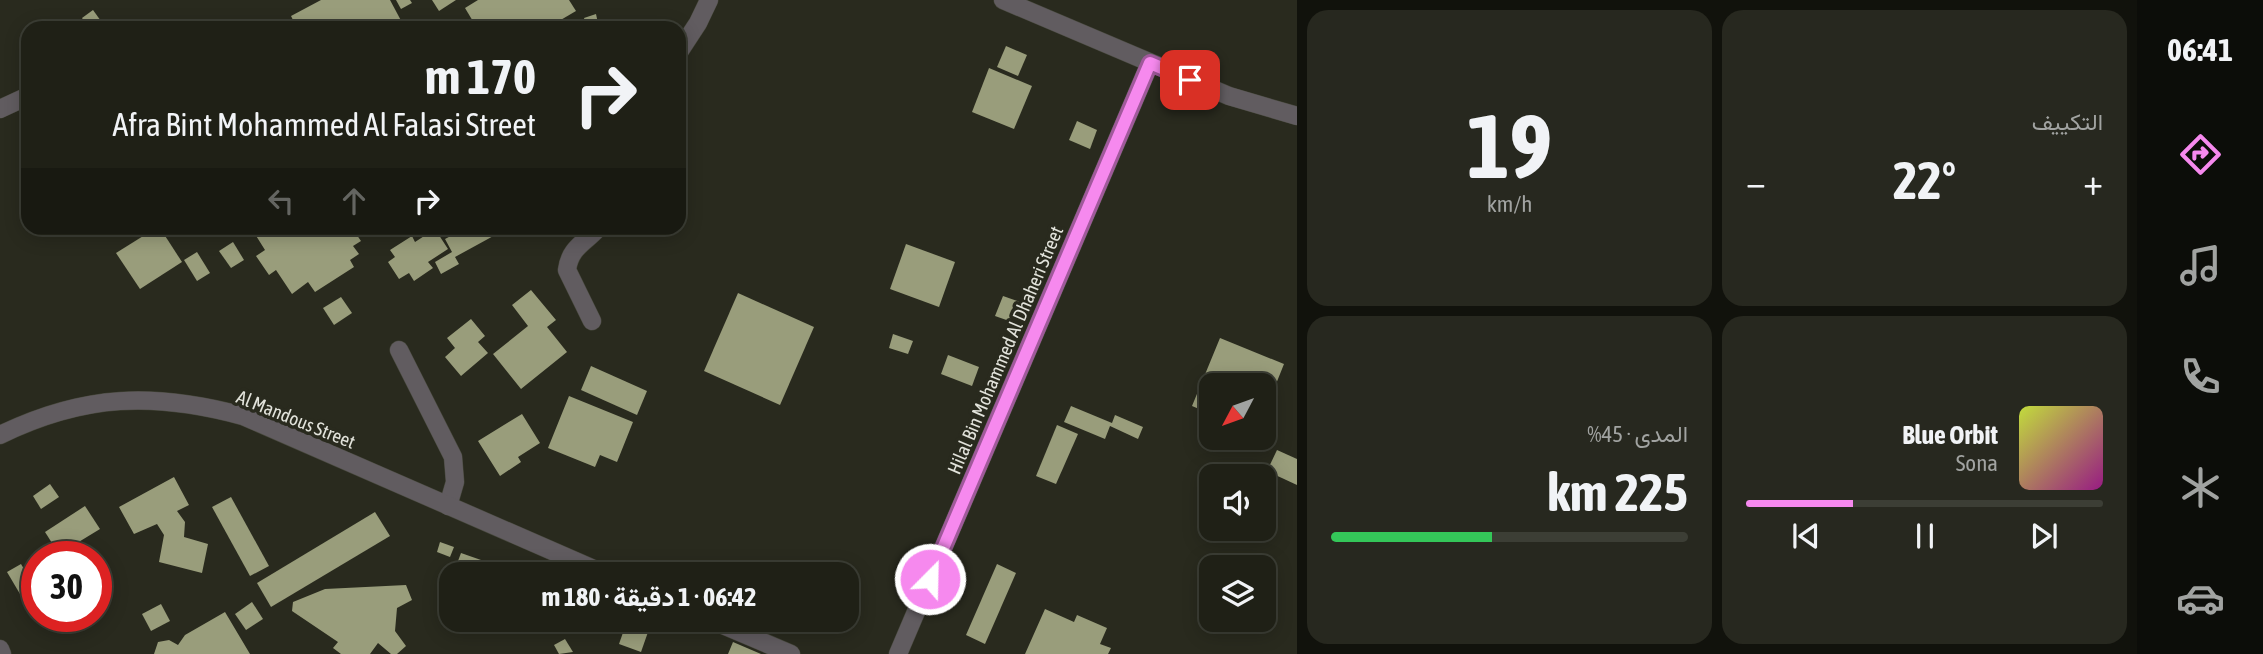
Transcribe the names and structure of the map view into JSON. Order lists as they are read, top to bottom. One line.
{"streets":{"street":["Hilal Bin Mohammed Al Dhaheri Street","Al Mandous Street"]},"north":"bottom left","page":{"tabs":"06:41","tile":["التكييف",["19","km/h"],["المدى · 45%","225 km"]],"turn":["170 m","Afra Bint Mohammed Al Falasi Street"],"heat":["−","22°","+"],"song":["Blue Orbit","Sona"],"limit":"30","trip":"06:42 · 1 دقيقة · 180 m"}}
